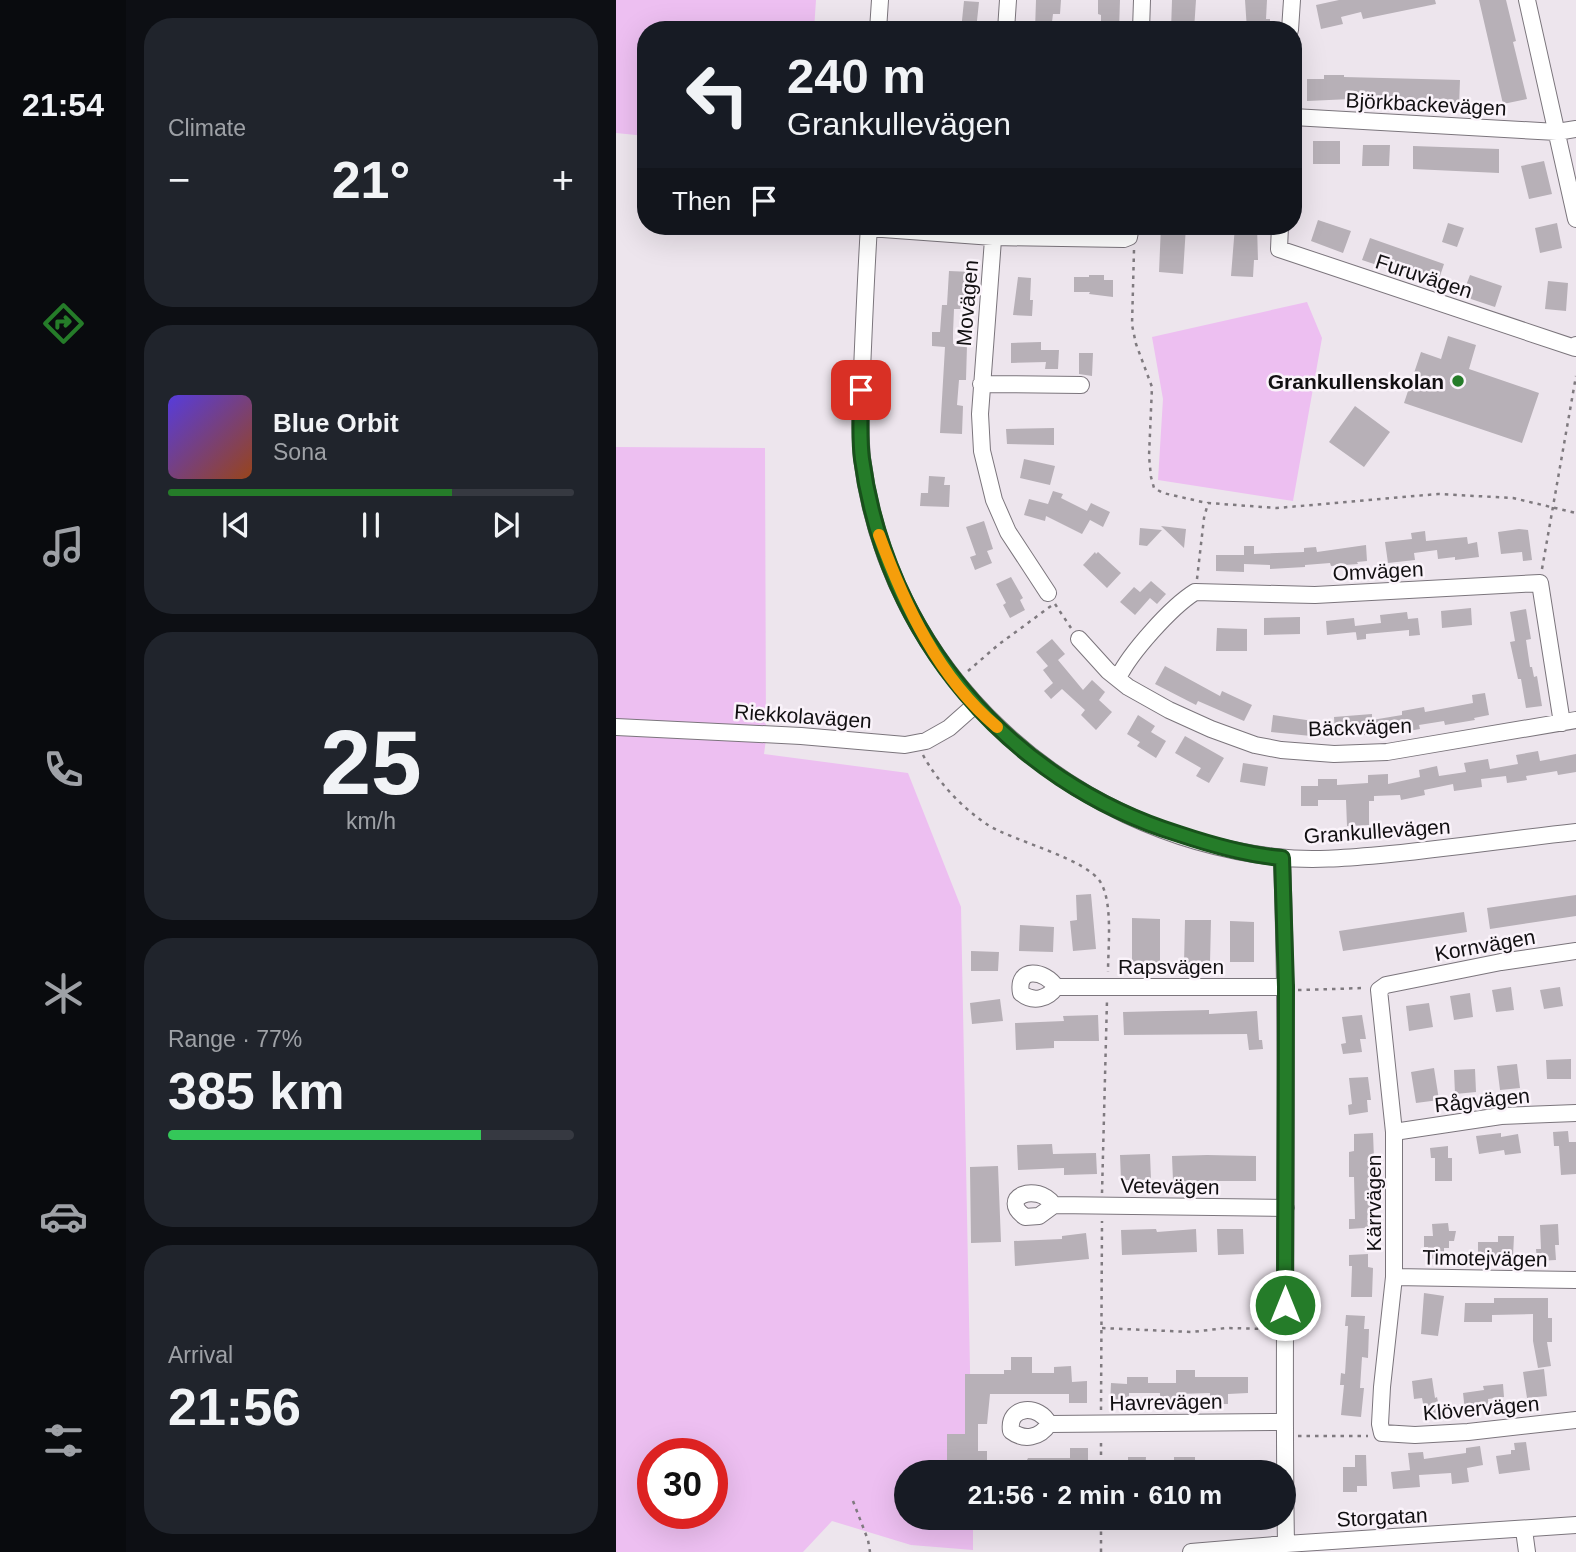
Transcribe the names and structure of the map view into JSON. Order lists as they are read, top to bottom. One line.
{"streets":{"street":["Björkbackevägen","Furuvägen","Movägen","Omvägen","Riekkolavägen","Bäckvägen","Grankullevägen","Kornvägen","Rapsvägen","Rågvägen","Vetevägen","Kärrvägen","Timotejvägen","Havrevägen","Klövervägen","Storgatan"]},"crossings":[["Riekkolavägen","Grankullevägen"],["Kornvägen","Kärrvägen"],["Rågvägen","Kärrvägen"],["Kärrvägen","Timotejvägen"],["Kärrvägen","Klövervägen"]],"places":["Grankullenskolan"],"page":{"tabs":"21:54","tile":["Climate",["25","km/h"],["Range · 77%","385 km"],["Arrival","21:56"]],"turn":["240 m","Grankullevägen"],"heat":["−","21°","+"],"then":"Then","song":["Blue Orbit","Sona"],"limit":"30","trip":"21:56 · 2 min · 610 m"}}
